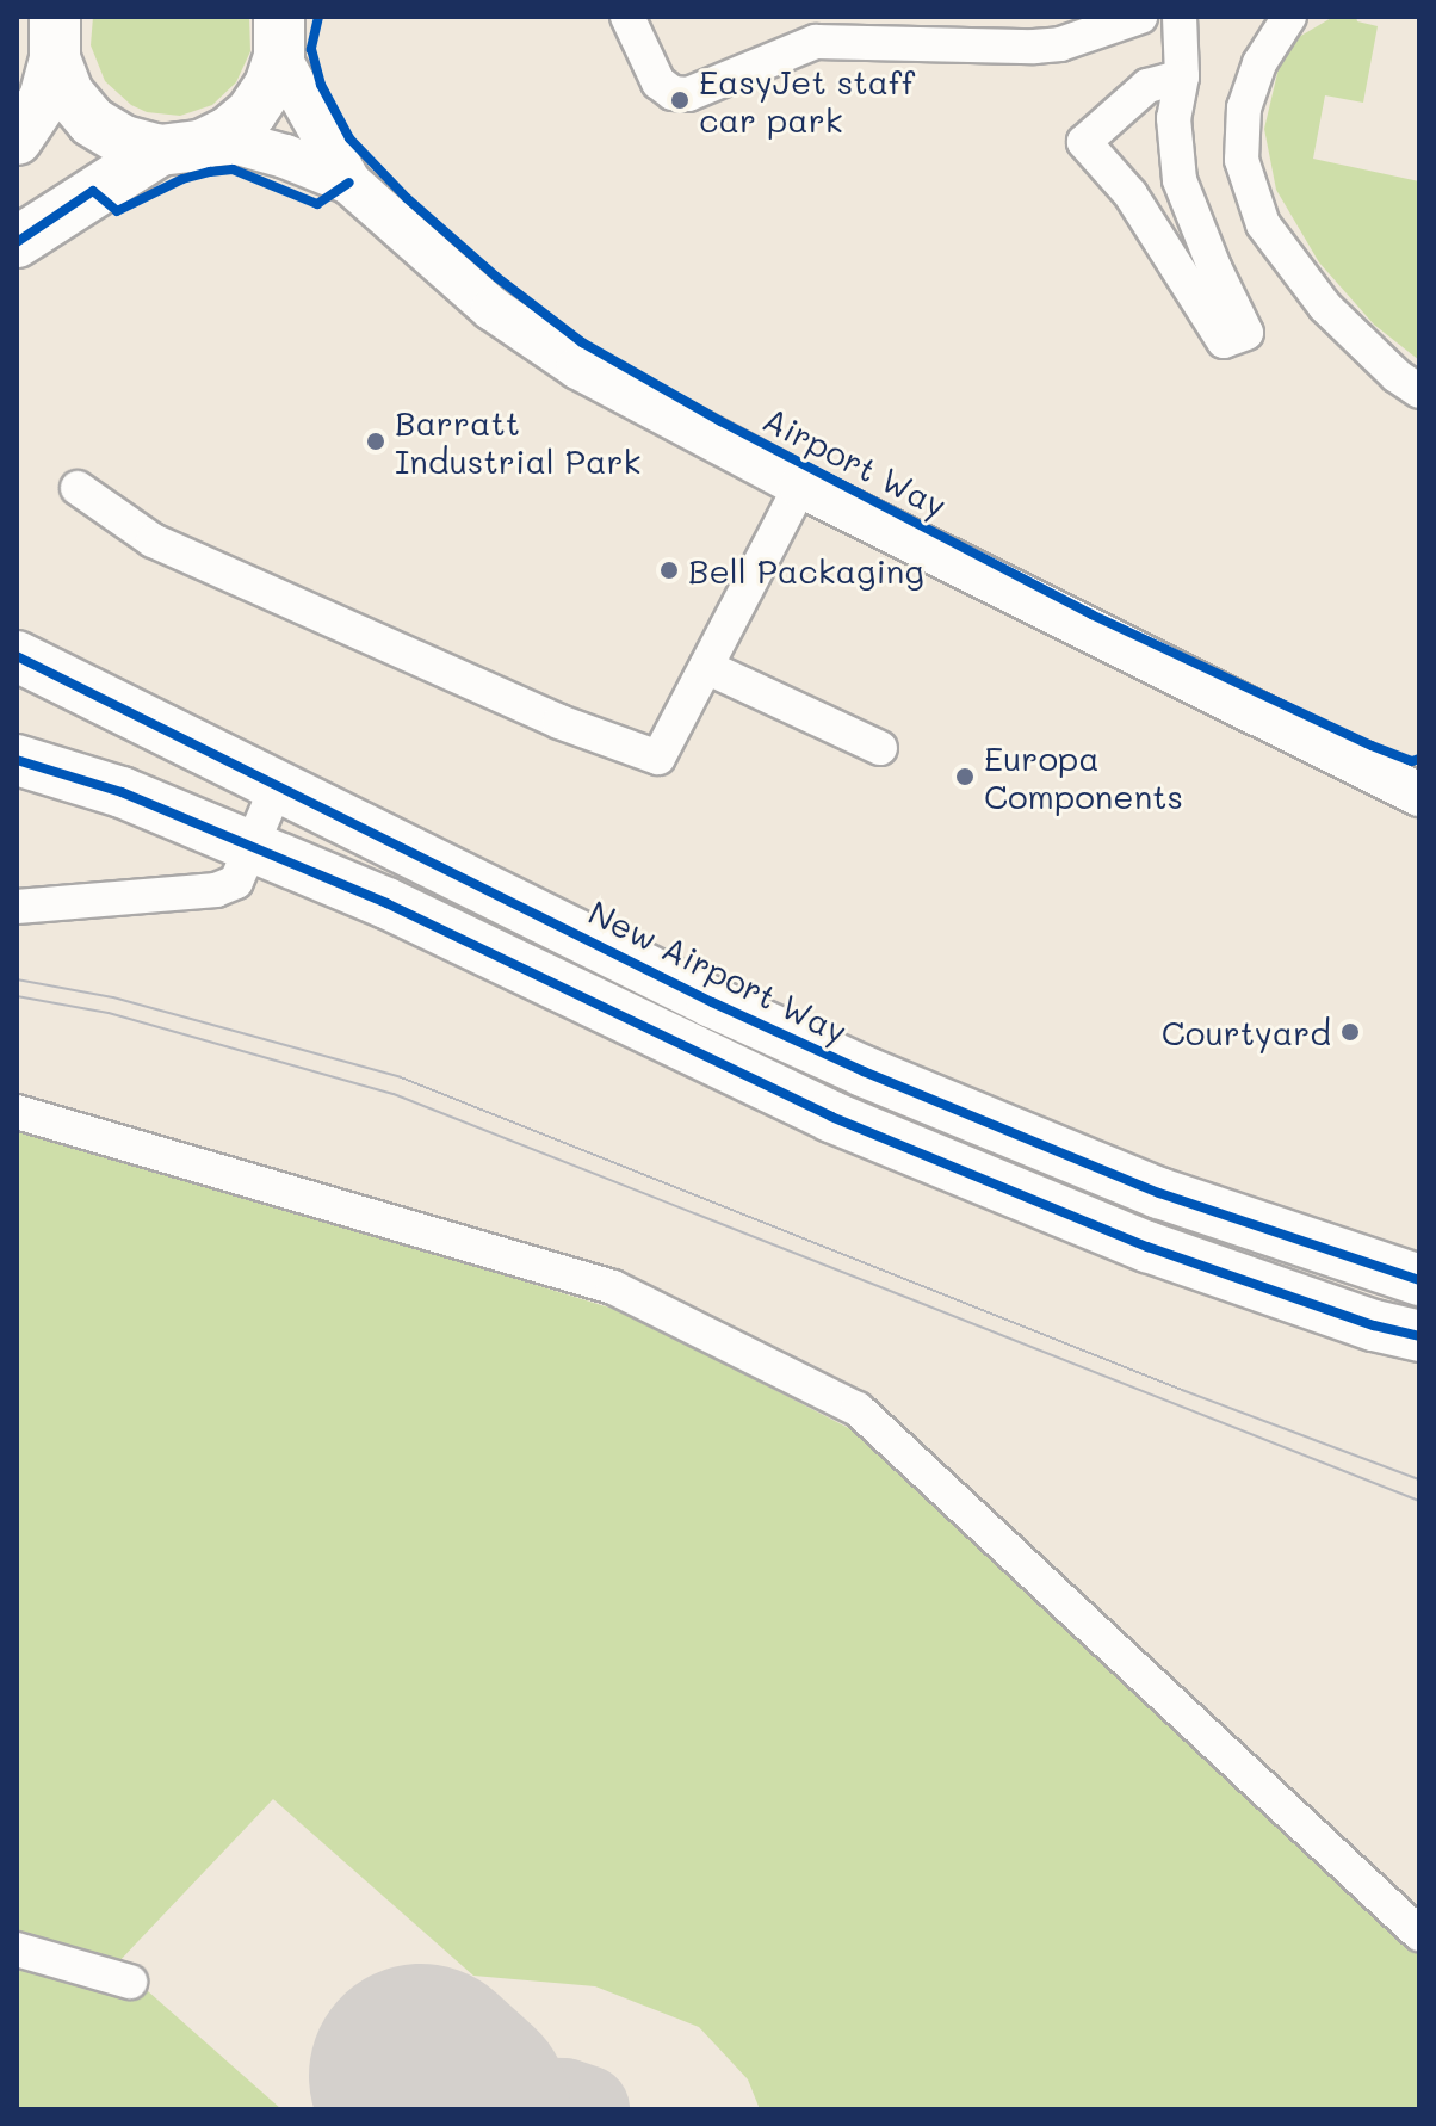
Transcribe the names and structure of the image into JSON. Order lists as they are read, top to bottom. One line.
{"streets":{"highway":["New Airport Way"],"main road":["Airport Way"]},"places":["EasyJet staff car park","Barratt Industrial Park","Bell Packaging","Europa Components","Courtyard"]}
